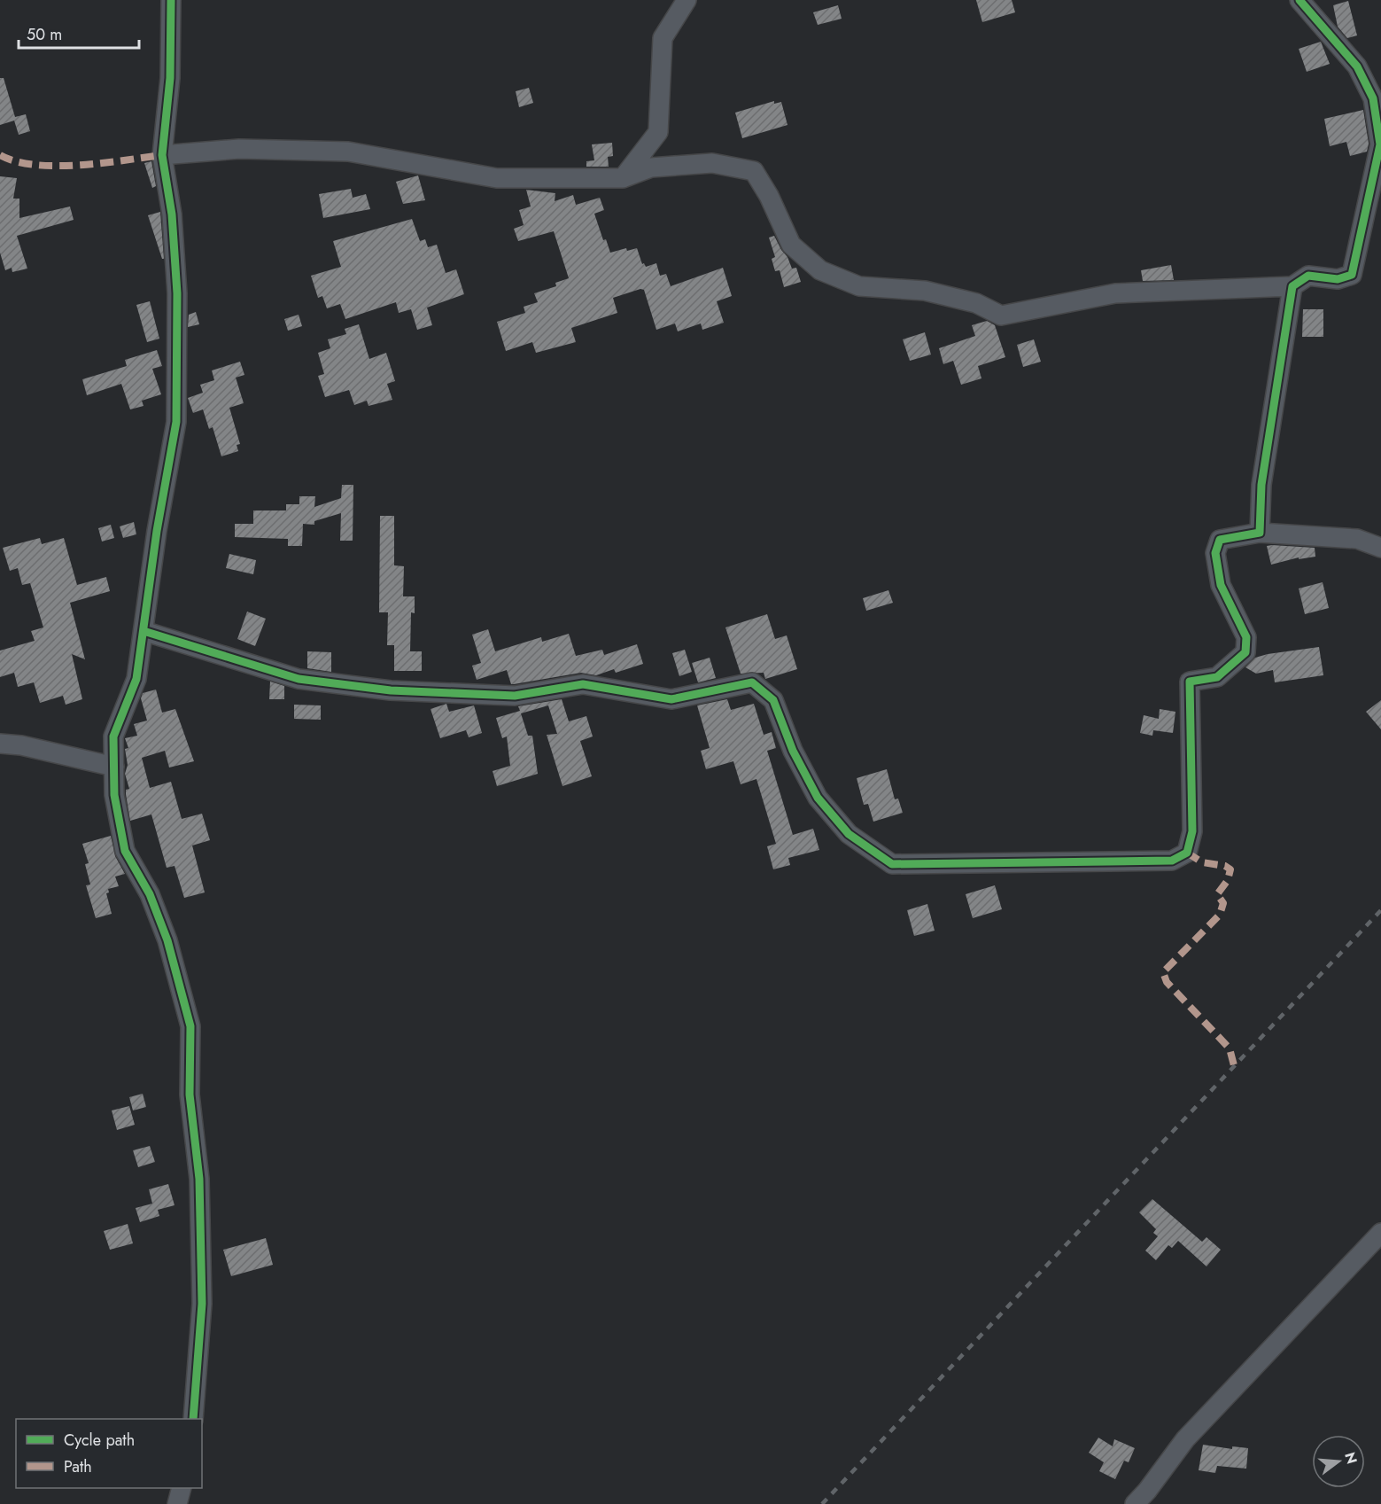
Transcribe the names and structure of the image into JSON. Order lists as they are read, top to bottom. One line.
{"legend":["Cycle path","Path"],"scale_bar":"50 m","north":"right"}
